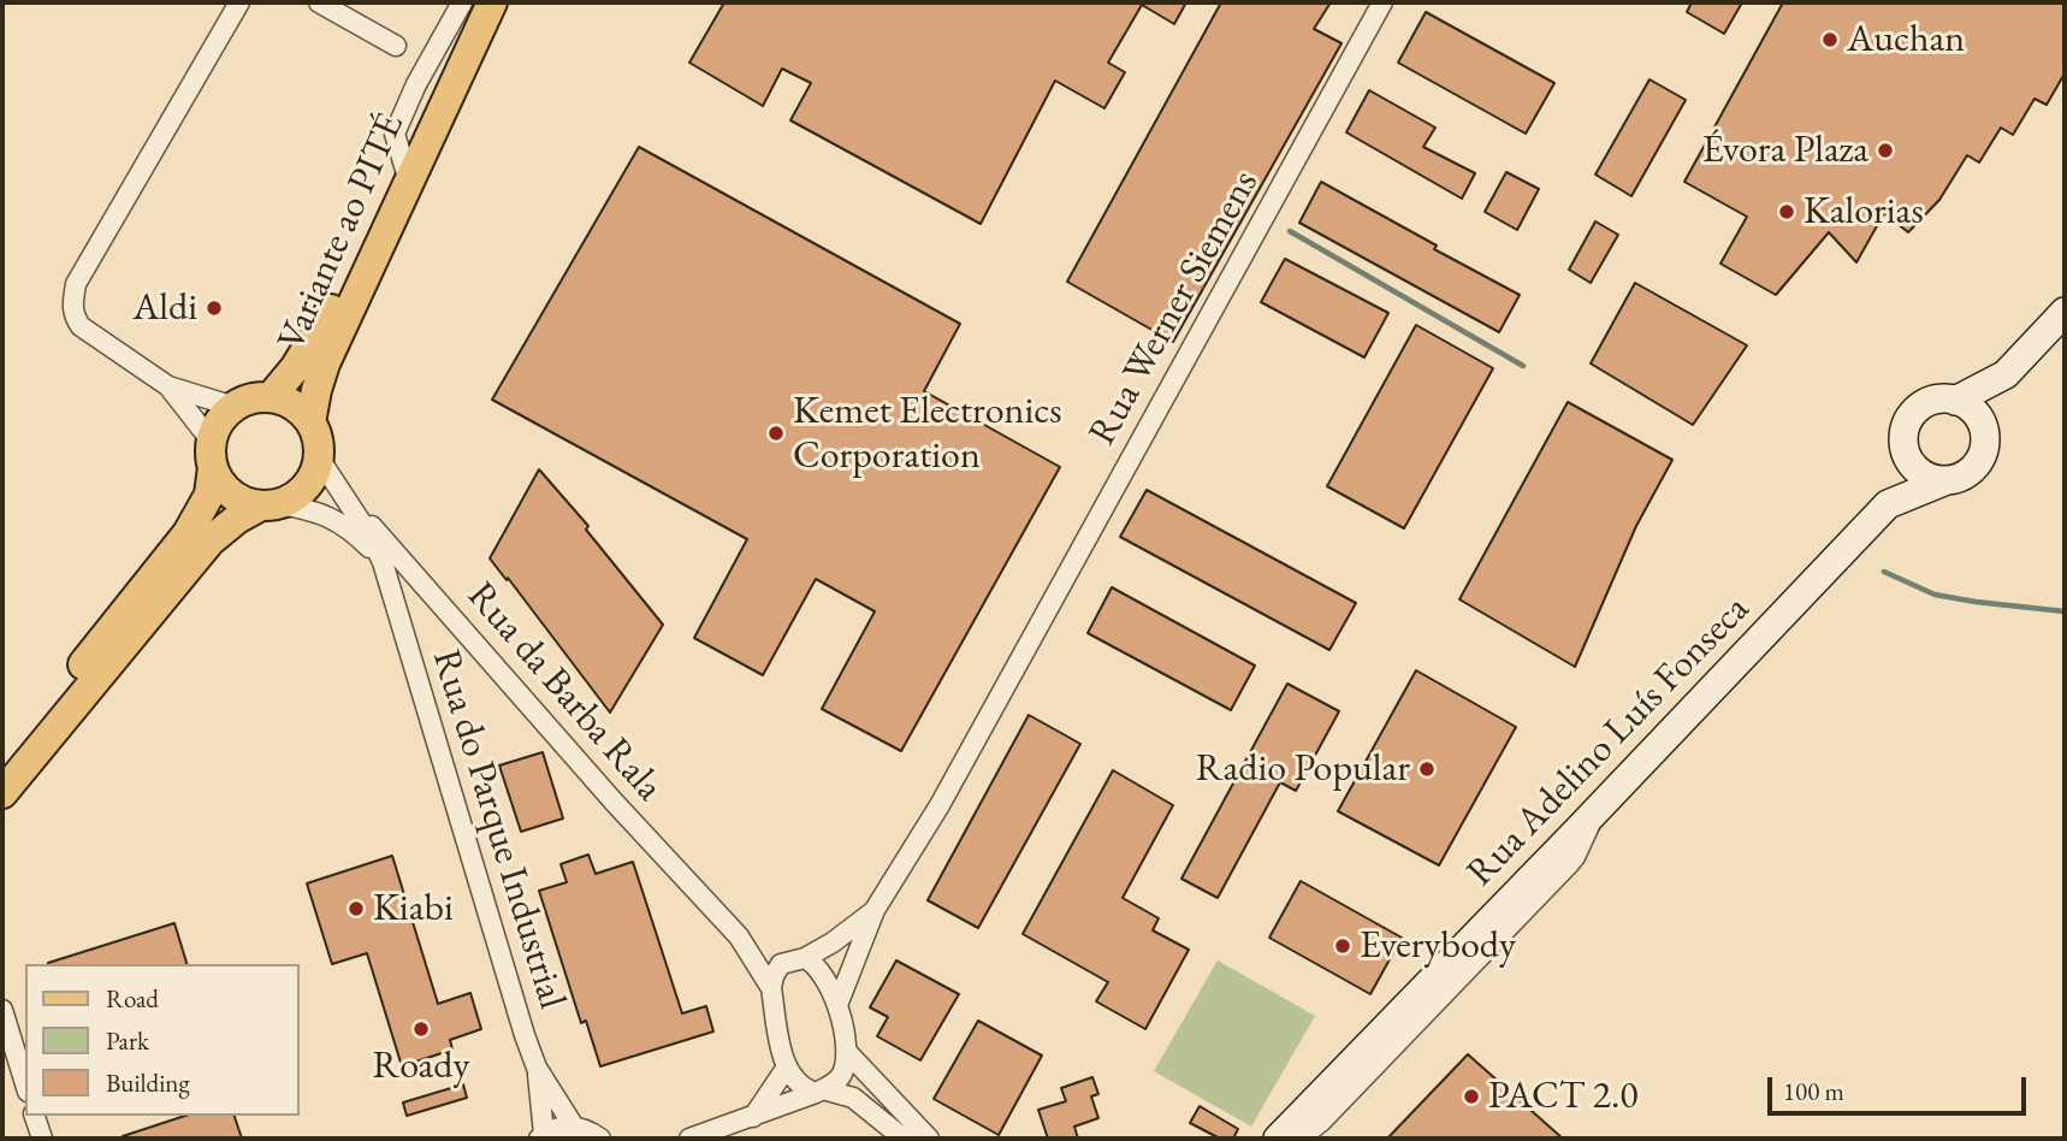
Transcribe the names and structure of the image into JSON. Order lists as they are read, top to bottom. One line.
{"streets":{"main road":["Variante ao PITÉ"],"street":["Rua Werner Siemens","Rua da Barba Rala","Rua Adelino Luís Fonseca","Rua do Parque Industrial"]},"crossings":[["Variante ao PITÉ","Rua da Barba Rala"],["Rua Werner Siemens","Rua da Barba Rala"],["Rua da Barba Rala","Rua do Parque Industrial"]],"places":["Auchan","Évora Plaza","Kalorias","Aldi","Kemet Electronics Corporation","Radio Popular","Kiabi","Everybody","Roady","PACT 2.0"],"legend":["Road","Park","Building"],"scale_bar":"100 m"}
